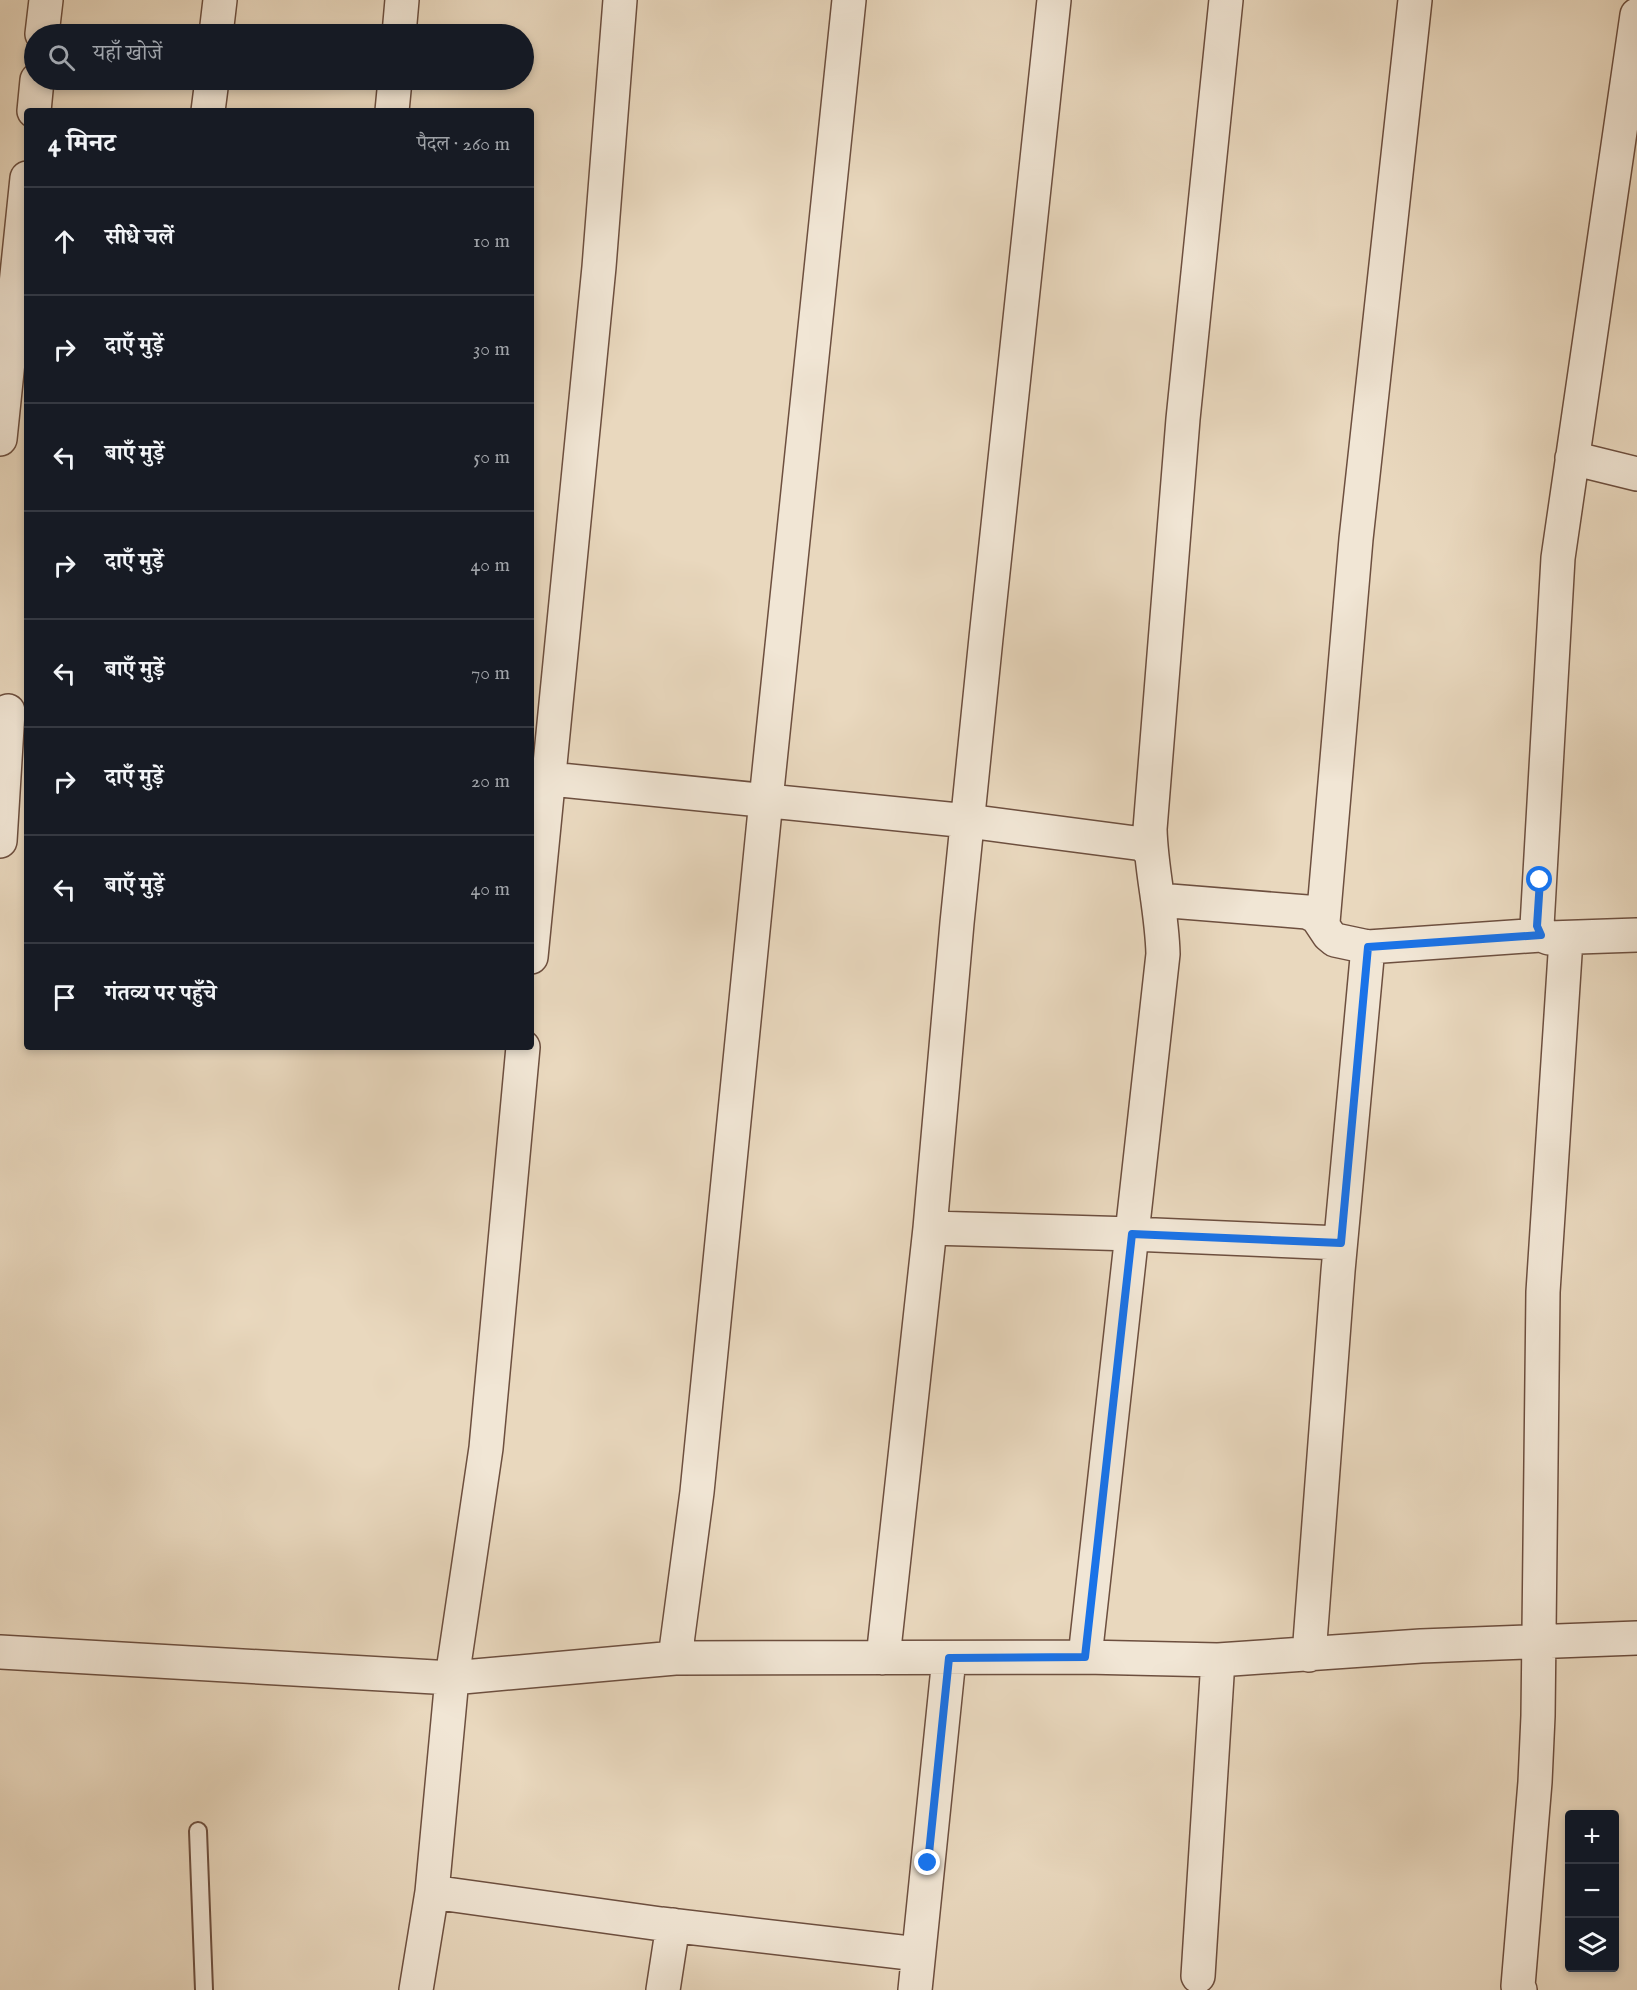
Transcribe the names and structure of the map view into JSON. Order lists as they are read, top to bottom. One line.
{"page":{"search":"यहाँ खोजें","heading":["4 मिनट","पैदल · 260 m"],"list":[["सीधे चलें","10 m"],["दाएँ मुड़ें","30 m"],["बाएँ मुड़ें","50 m"],["दाएँ मुड़ें","40 m"],["बाएँ मुड़ें","70 m"],["दाएँ मुड़ें","20 m"],["बाएँ मुड़ें","40 m"],"गंतव्य पर पहुँचे"],"map_buttons":["+","−"]}}
